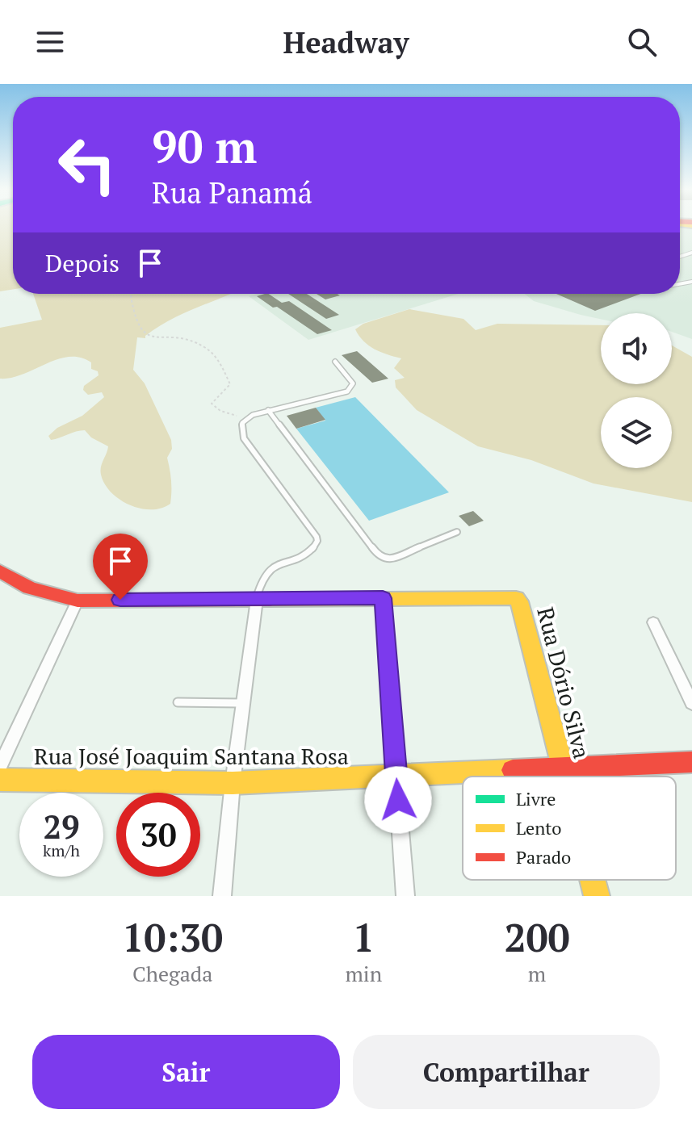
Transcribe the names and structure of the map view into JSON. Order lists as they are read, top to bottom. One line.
{"streets":{"street":["Rua Dório Silva","Rua José Joaquim Santana Rosa"]},"crossings":[["Rua Dório Silva","Rua José Joaquim Santana Rosa"]],"legend":["Livre","Lento","Parado"],"page":{"header":"Headway","turn":["90 m","Rua Panamá"],"then":"Depois","speed":"29 km/h","limit":"30","eta":["10:30","Chegada","1","min","200","m"],"buttons":["Sair","Compartilhar"]}}
